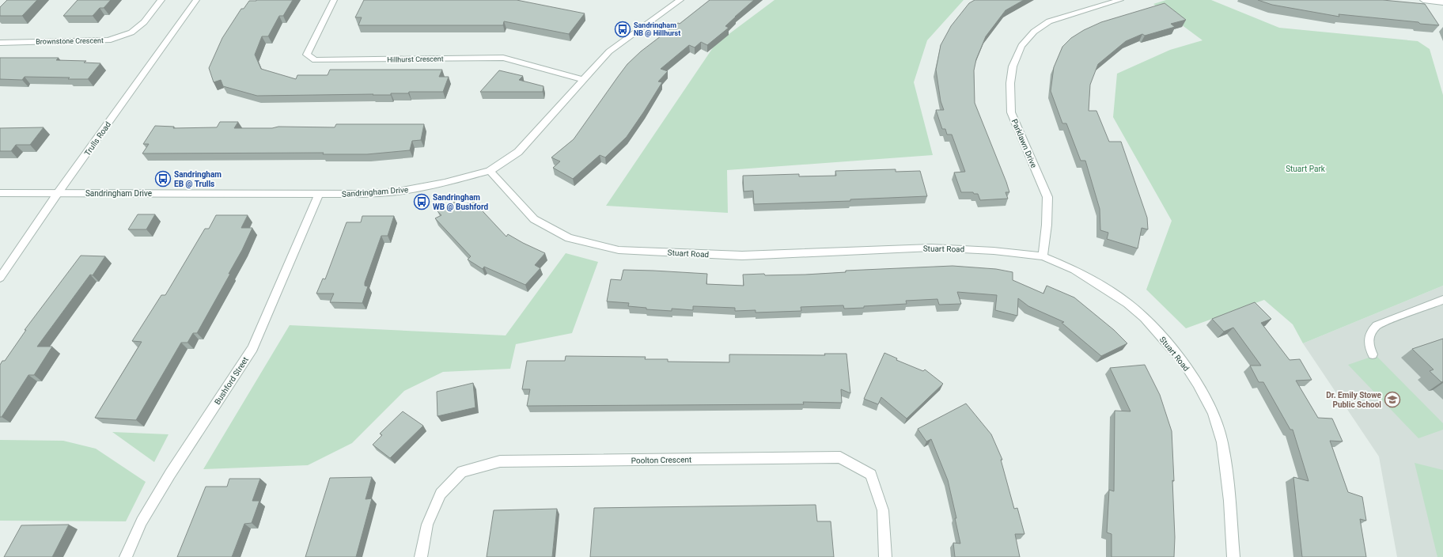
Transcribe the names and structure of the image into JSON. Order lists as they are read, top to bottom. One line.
{"streets":{"street":["Brownstone Crescent","Hillhurst Crescent","Trulls Road","Parklawn Drive","Sandringham Drive","Stuart Road","Bushford Street","Poolton Crescent"]},"crossings":[["Hillhurst Crescent","Sandringham Drive"],["Trulls Road","Sandringham Drive"],["Parklawn Drive","Stuart Road"],["Sandringham Drive","Stuart Road"],["Sandringham Drive","Bushford Street"]],"parks":["Stuart Park"],"places":{"bus stop":["Sandringham NB @ Hillhurst","Sandringham EB @ Trulls","Sandringham WB @ Bushford"],"school or university":["Dr. Emily Stowe Public School"]}}
